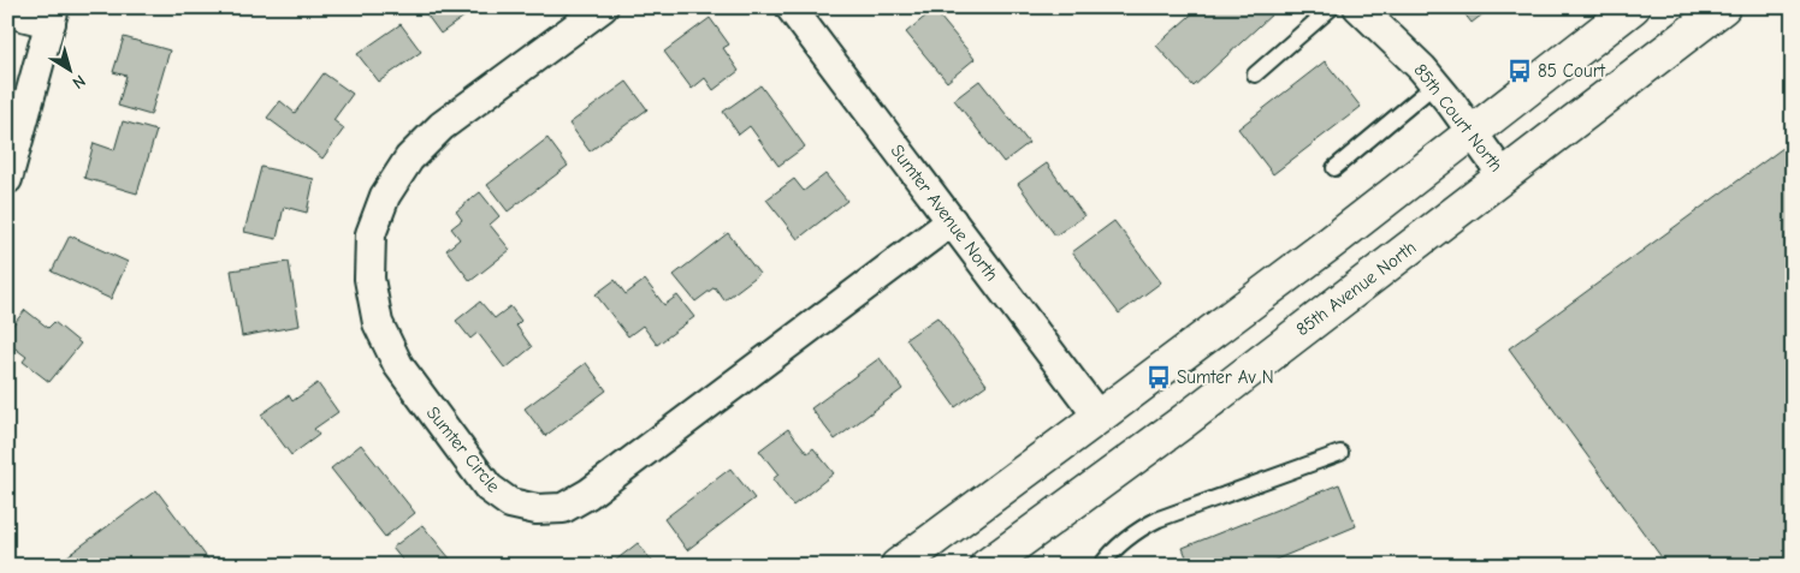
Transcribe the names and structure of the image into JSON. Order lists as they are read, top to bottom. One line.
{"streets":{"main road":["85th Avenue North"],"street":["85th Court North","Sumter Avenue North","Sumter Circle"]},"crossings":[["85th Court North","85th Avenue North"],["Sumter Avenue North","Sumter Circle"]],"places":{"bus stop":["85 Court","Sumter Av N"]},"north":"bottom right"}
